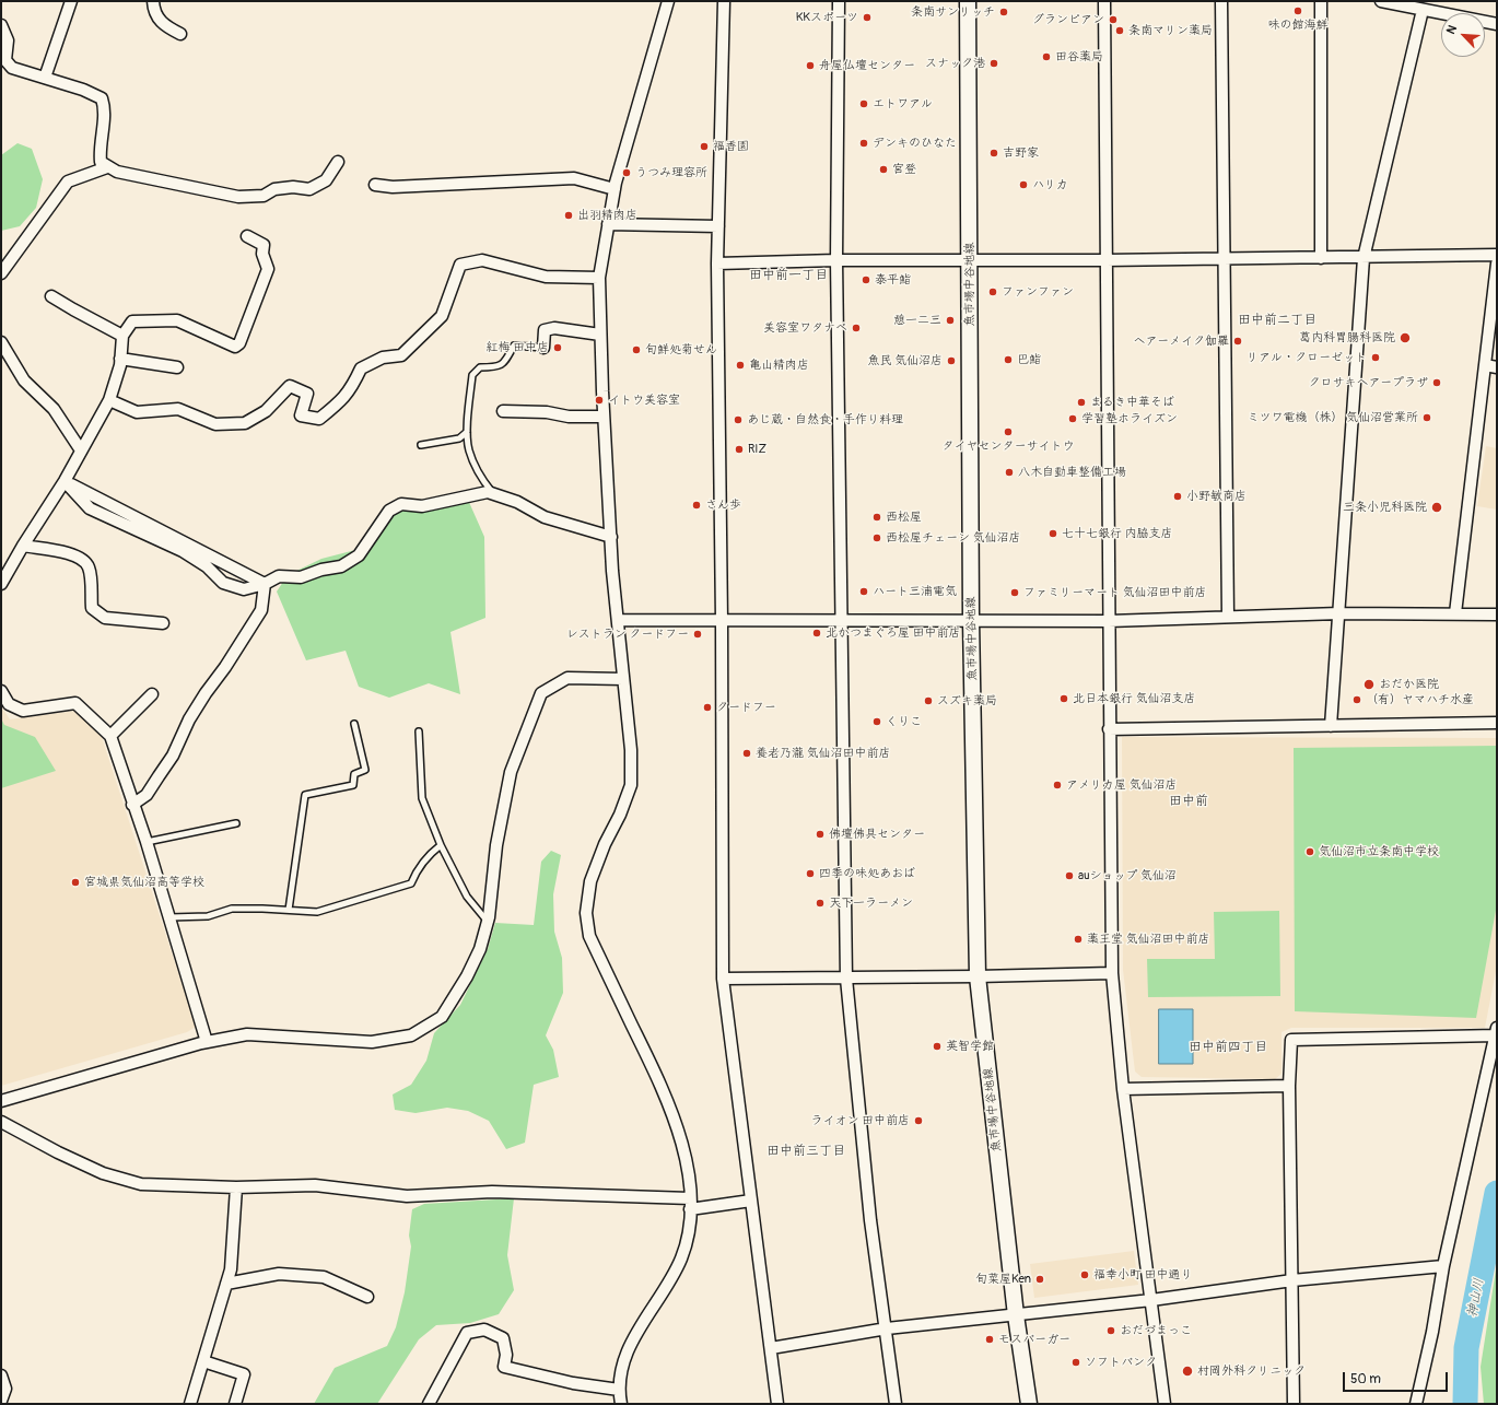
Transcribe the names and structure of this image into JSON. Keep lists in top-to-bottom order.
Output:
{
  "streets": {
    "street": ["魚市場中谷地線"]
  },
  "districts": [
    "田中前一丁目",
    "田中前二丁目",
    "田中前",
    "田中前四丁目",
    "田中前三丁目"
  ],
  "water": ["神山川"],
  "places": [
    "味の館海鮮",
    "条南サンリッチ",
    "KKスポーツ",
    "グランピアン",
    "条南マリン薬局",
    "田谷薬局",
    "スナック港",
    "舟屋仏壇センター",
    "エトワアル",
    "デンキのひなた",
    "福香園",
    "吉野家",
    "宮登",
    "うつみ理容所",
    "ハリカ",
    "出羽精肉店",
    "泰平鮨",
    "ファンファン",
    "憩一二三",
    "美容室ワタナベ",
    "葛内科胃腸科医院",
    "ヘアーメイク伽羅",
    "紅梅 田中店",
    "旬鮮処菊せん",
    "リアル・クローゼット",
    "巴鮨",
    "魚民 気仙沼店",
    "亀山精肉店",
    "クロサキヘアープラザ",
    "イトウ美容室",
    "まるき中華そば",
    "ミツワ電機（株） 気仙沼営業所",
    "学習塾ホライズン",
    "あじ蔵・自然食・手作り料理",
    "タイヤセンターサイトウ",
    "RIZ",
    "八木自動車整備工場",
    "小野敏商店",
    "さん歩",
    "三条小児科医院",
    "西松屋",
    "七十七銀行 内脇支店",
    "西松屋チェーン 気仙沼店",
    "ハート三浦電気",
    "ファミリーマート 気仙沼田中前店",
    "北かつまぐろ屋 田中前店",
    "レストラン クードフー",
    "おだか医院",
    "北日本銀行 気仙沼支店",
    "（有）ヤマハチ水産",
    "スズキ薬局",
    "クードフー",
    "くりこ",
    "養老乃瀧 気仙沼田中前店",
    "アメリカ屋 気仙沼店",
    "佛壇佛具センター",
    "気仙沼市立条南中学校",
    "四季の味処あおば",
    "auショップ 気仙沼",
    "宮城県気仙沼高等学校",
    "天下一ラーメン",
    "薬王堂 気仙沼田中前店",
    "英智学館",
    "ライオン 田中前店",
    "福幸小町 田中通り",
    "旬菜屋Ken",
    "おだづまっこ",
    "モスバーガー",
    "ソフトバンク",
    "村岡外科クリニック"
  ],
  "scale_bar": "50 m",
  "north": "top left"
}
